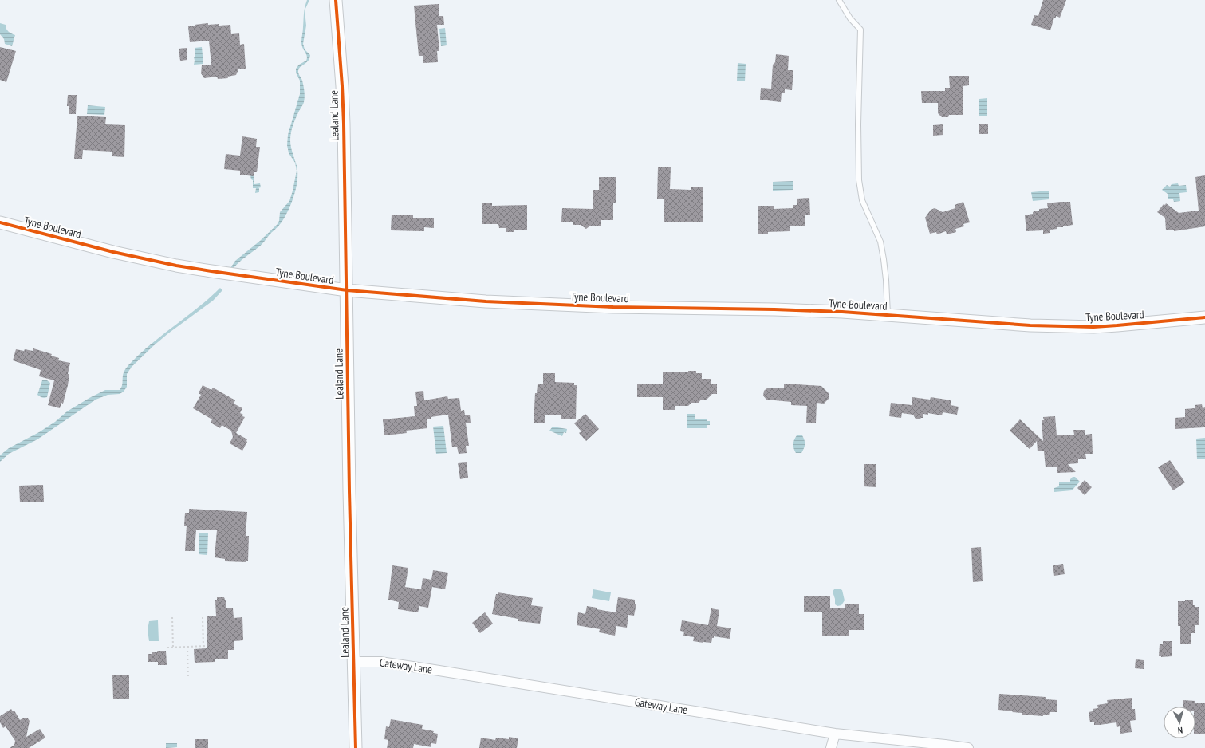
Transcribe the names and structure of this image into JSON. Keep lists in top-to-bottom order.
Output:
{
  "streets": {
    "street": ["Lealand Lane", "Tyne Boulevard", "Gateway Lane"]
  },
  "crossings": [
    ["Lealand Lane", "Tyne Boulevard"],
    ["Lealand Lane", "Gateway Lane"]
  ],
  "north": "bottom"
}
